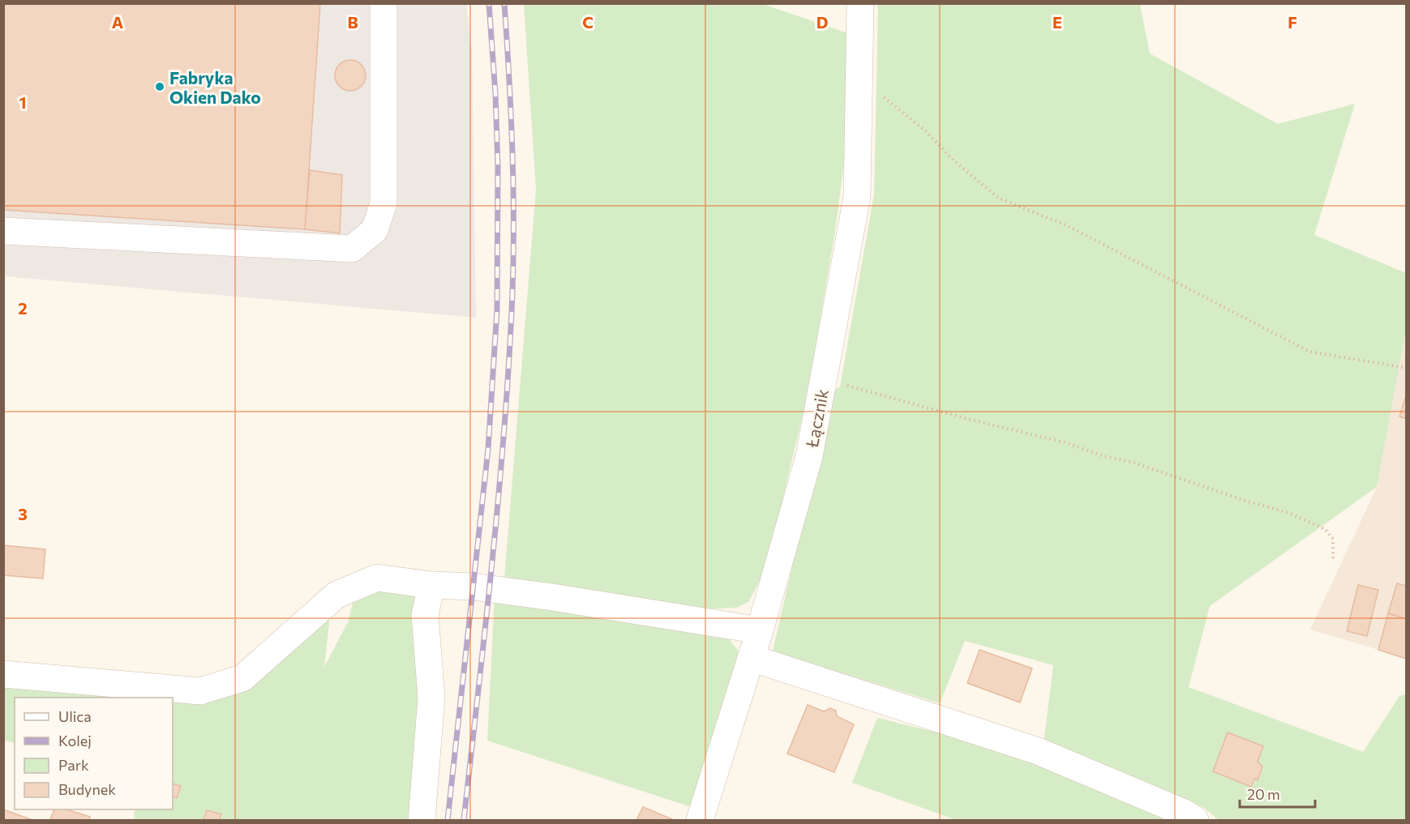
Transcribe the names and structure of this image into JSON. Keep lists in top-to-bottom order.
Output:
{
  "streets": {
    "street": ["Łącznik"]
  },
  "places": ["Fabryka Okien Dako"],
  "legend": [
    "Ulica",
    "Kolej",
    "Park",
    "Budynek"
  ],
  "scale_bar": "20 m",
  "grid": {
    "columns": [
      "A",
      "B",
      "C",
      "D",
      "E",
      "F"
    ],
    "rows": ["1", "2", "3"]
  }
}
